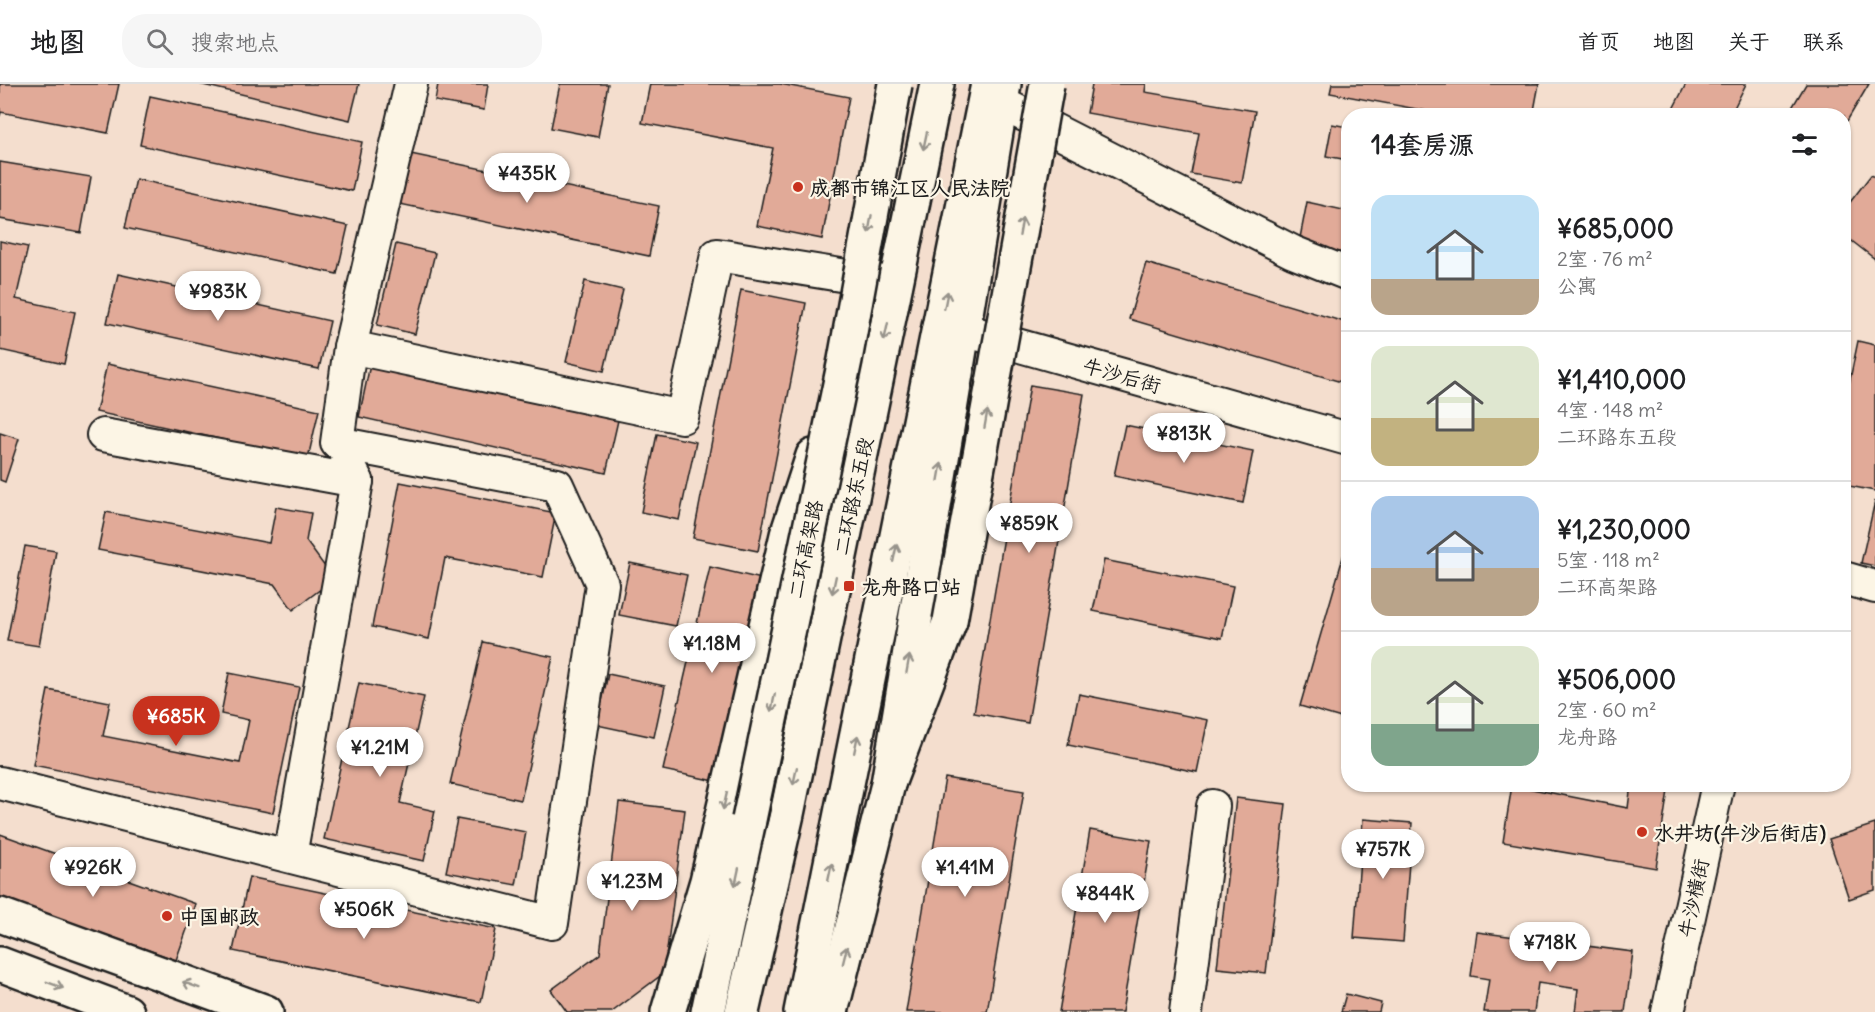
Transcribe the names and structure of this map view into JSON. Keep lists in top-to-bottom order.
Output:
{
  "streets": {
    "main road": ["二环路东五段", "二环高架路"],
    "street": ["牛沙后街", "牛沙横街"]
  },
  "places": {
    "other": ["成都市锦江区人民法院", "水井坊(牛沙后街店)", "中国邮政"],
    "transit": ["龙舟路口站"]
  },
  "page": {
    "header": "地图",
    "search": "搜索地点",
    "nav": [
      "首页",
      "地图",
      "关于",
      "联系"
    ],
    "heading": "14套房源",
    "price": [
      "¥435K",
      "¥983K",
      "¥813K",
      "¥859K",
      "¥1.18M",
      "¥685K",
      "¥1.21M",
      "¥757K",
      "¥926K",
      "¥1.41M",
      "¥1.23M",
      "¥844K",
      "¥506K",
      "¥718K"
    ],
    "list": [
      {
        "name": "¥685,000",
        "note": "2室 · 76 m² · 公寓"
      },
      {
        "name": "¥1,410,000",
        "note": "4室 · 148 m² · 二环路东五段"
      },
      {
        "name": "¥1,230,000",
        "note": "5室 · 118 m² · 二环高架路"
      },
      {
        "name": "¥506,000",
        "note": "2室 · 60 m² · 龙舟路"
      }
    ]
  }
}
